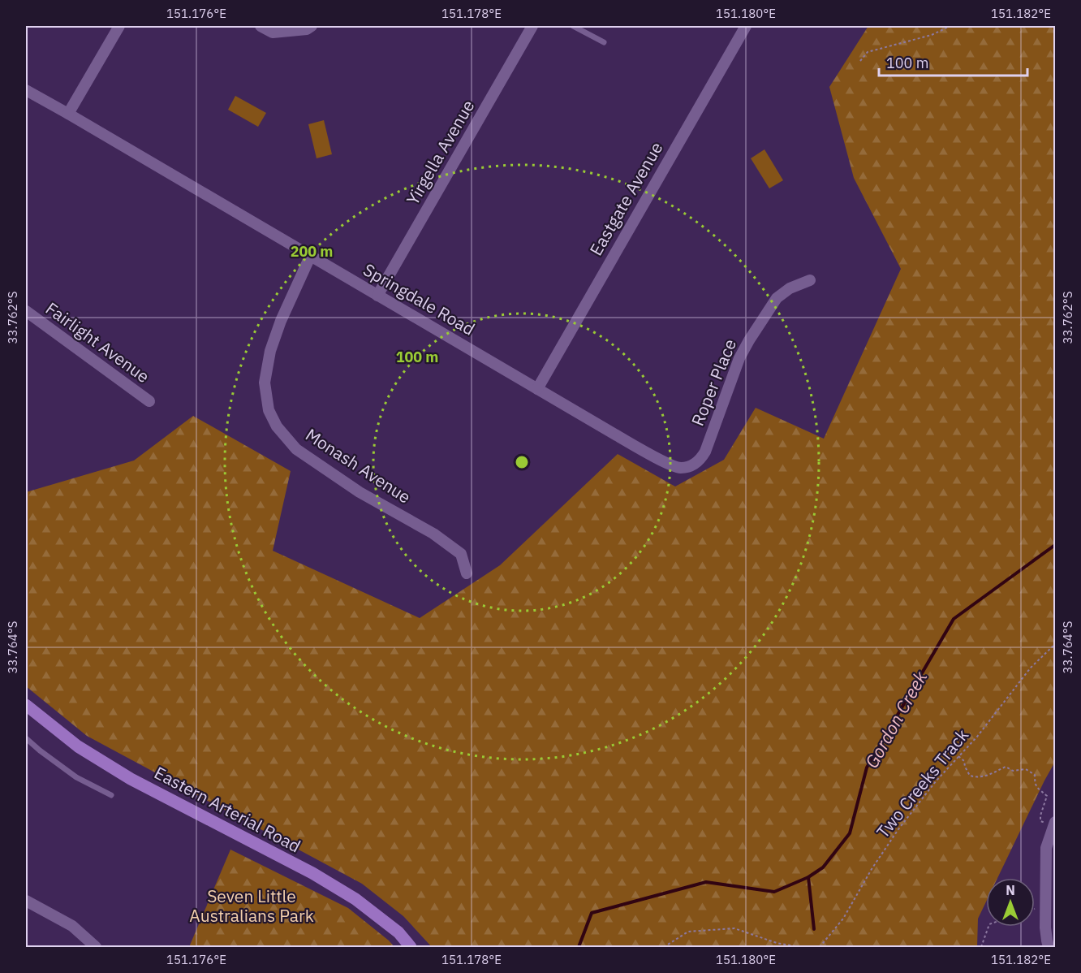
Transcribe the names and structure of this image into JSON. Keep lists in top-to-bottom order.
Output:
{
  "streets": {
    "main road": ["Eastern Arterial Road"],
    "street": [
      "Yirgella Avenue",
      "Eastgate Avenue",
      "Springdale Road",
      "Fairlight Avenue",
      "Roper Place",
      "Monash Avenue"
    ],
    "path": ["Two Creeks Track"]
  },
  "crossings": [
    ["Yirgella Avenue", "Springdale Road"],
    ["Eastgate Avenue", "Springdale Road"],
    ["Springdale Road", "Roper Place"],
    ["Springdale Road", "Monash Avenue"]
  ],
  "water": ["Gordon Creek"],
  "parks": ["Seven Little Australians Park"],
  "scale_bar": "100 m",
  "north": "top",
  "coordinates": [
    "151.176°E",
    "151.178°E",
    "151.180°E",
    "151.182°E",
    "33.762°S",
    "33.764°S"
  ],
  "rings": ["200 m", "100 m"]
}
